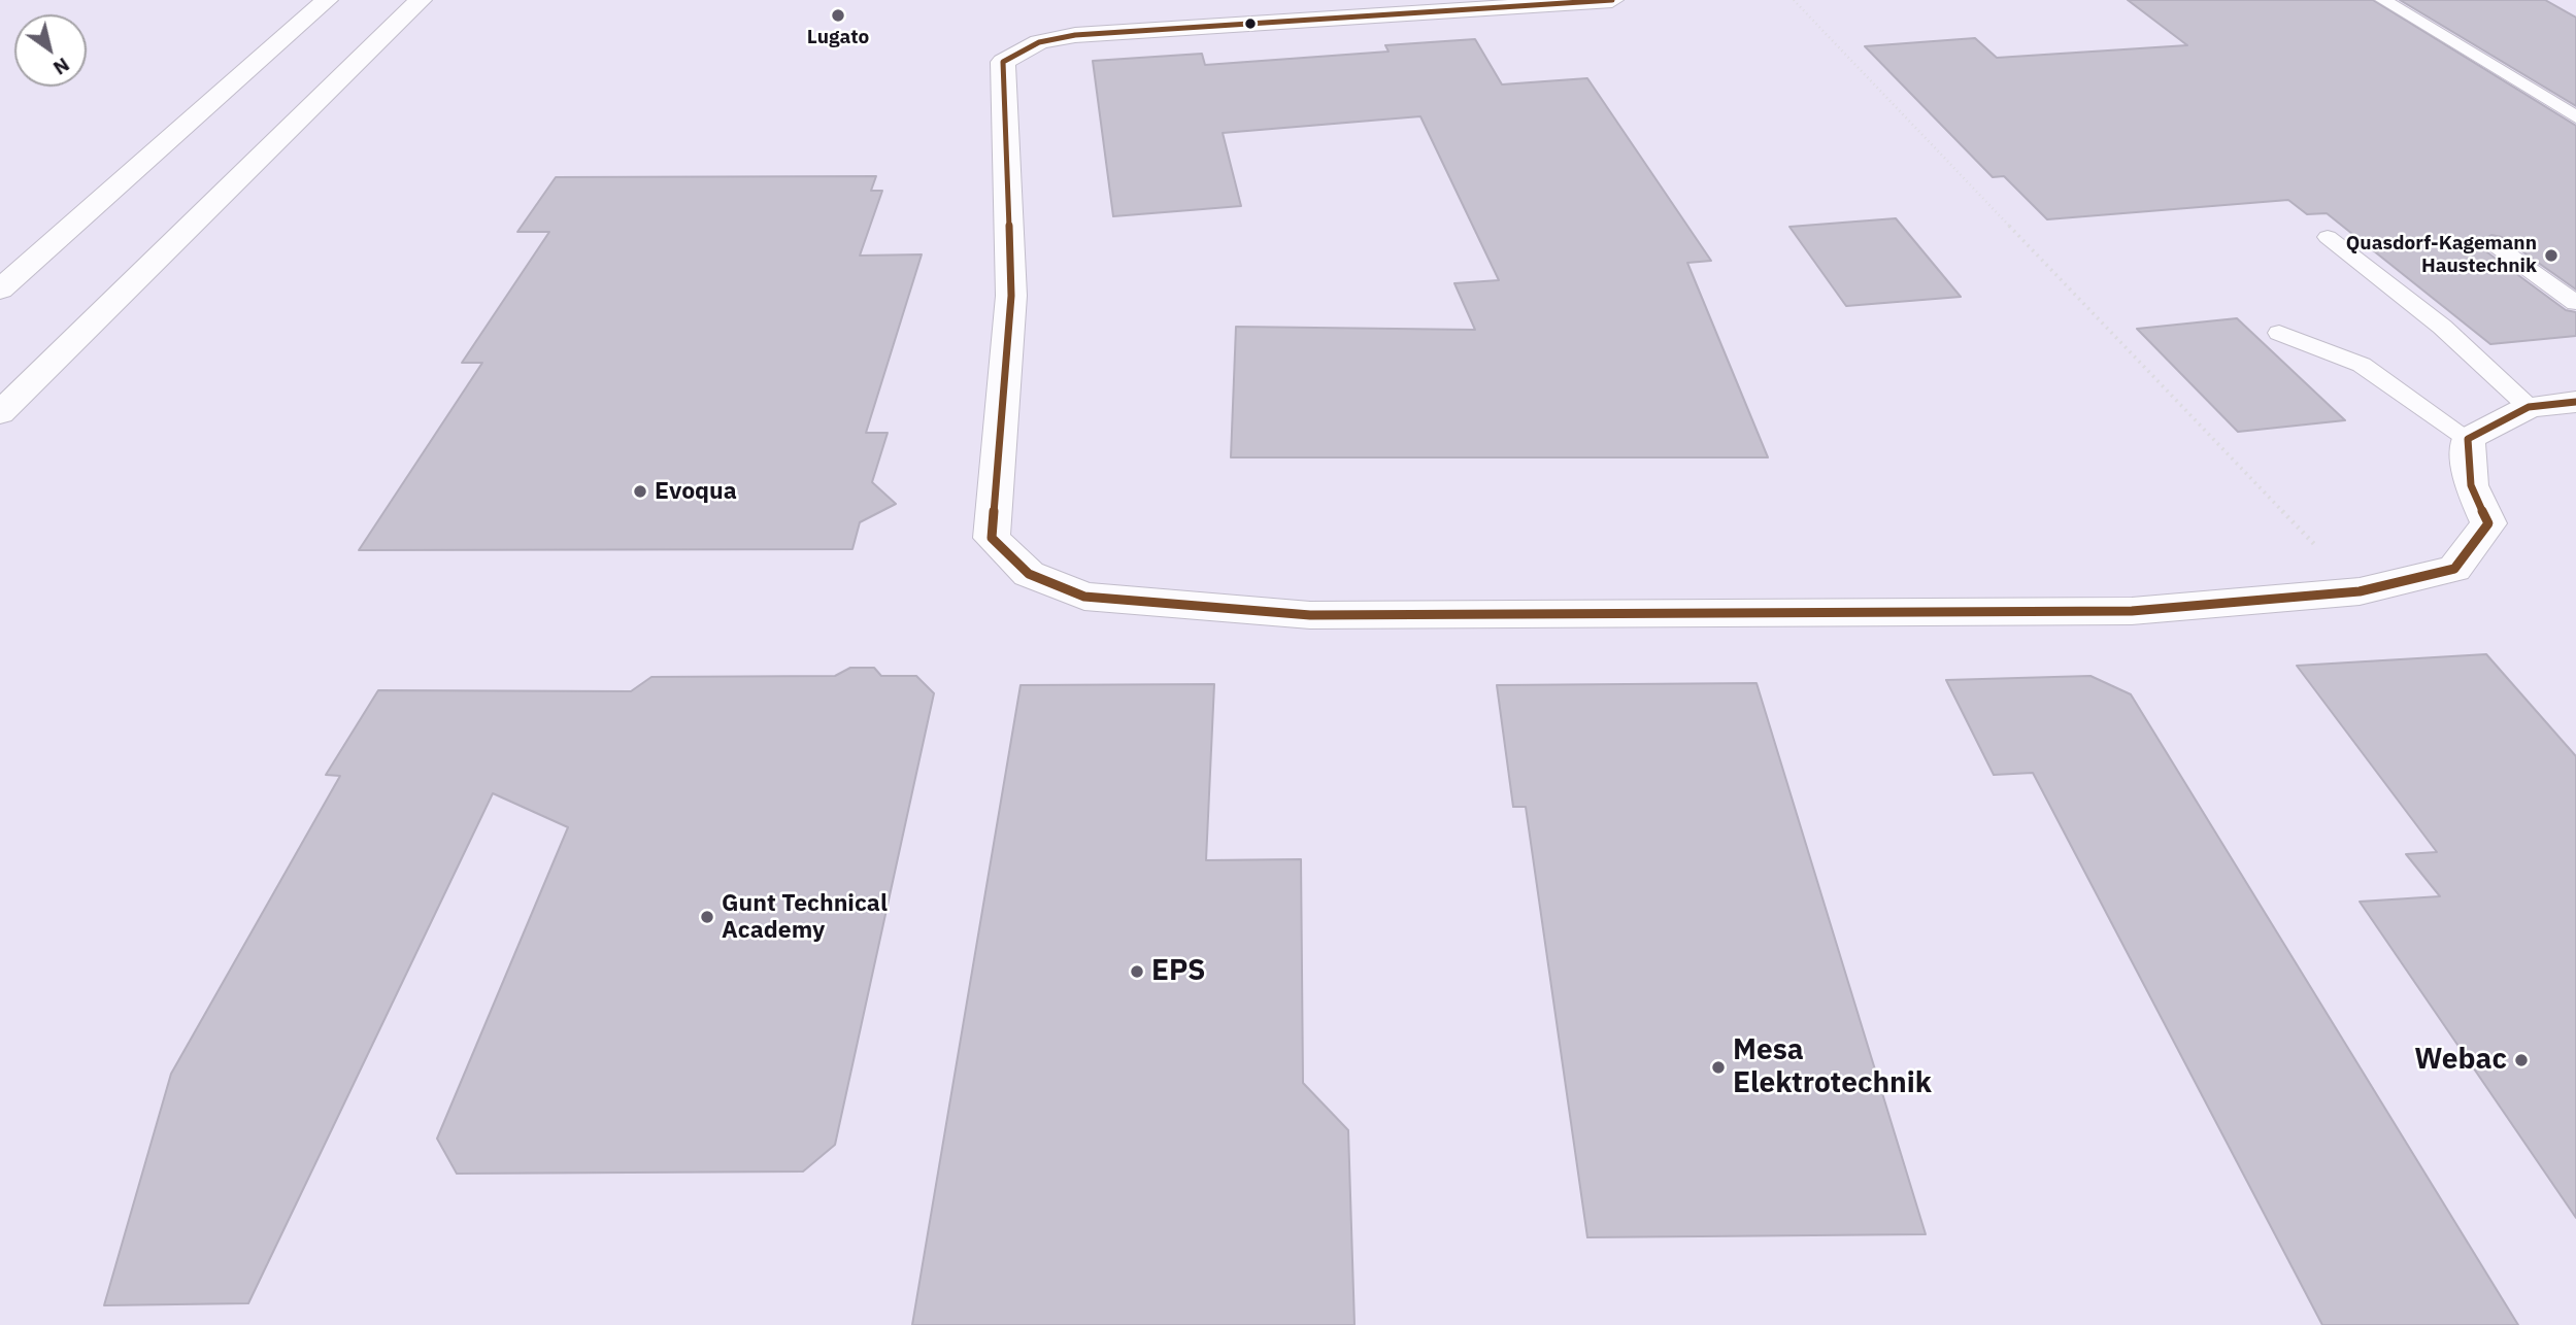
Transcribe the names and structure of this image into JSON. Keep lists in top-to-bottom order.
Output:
{
  "places": [
    "Lugato",
    "Quasdorf-Kagemann Haustechnik",
    "Evoqua",
    "Gunt Technical Academy",
    "EPS",
    "Webac",
    "Mesa Elektrotechnik"
  ],
  "north": "bottom right"
}
